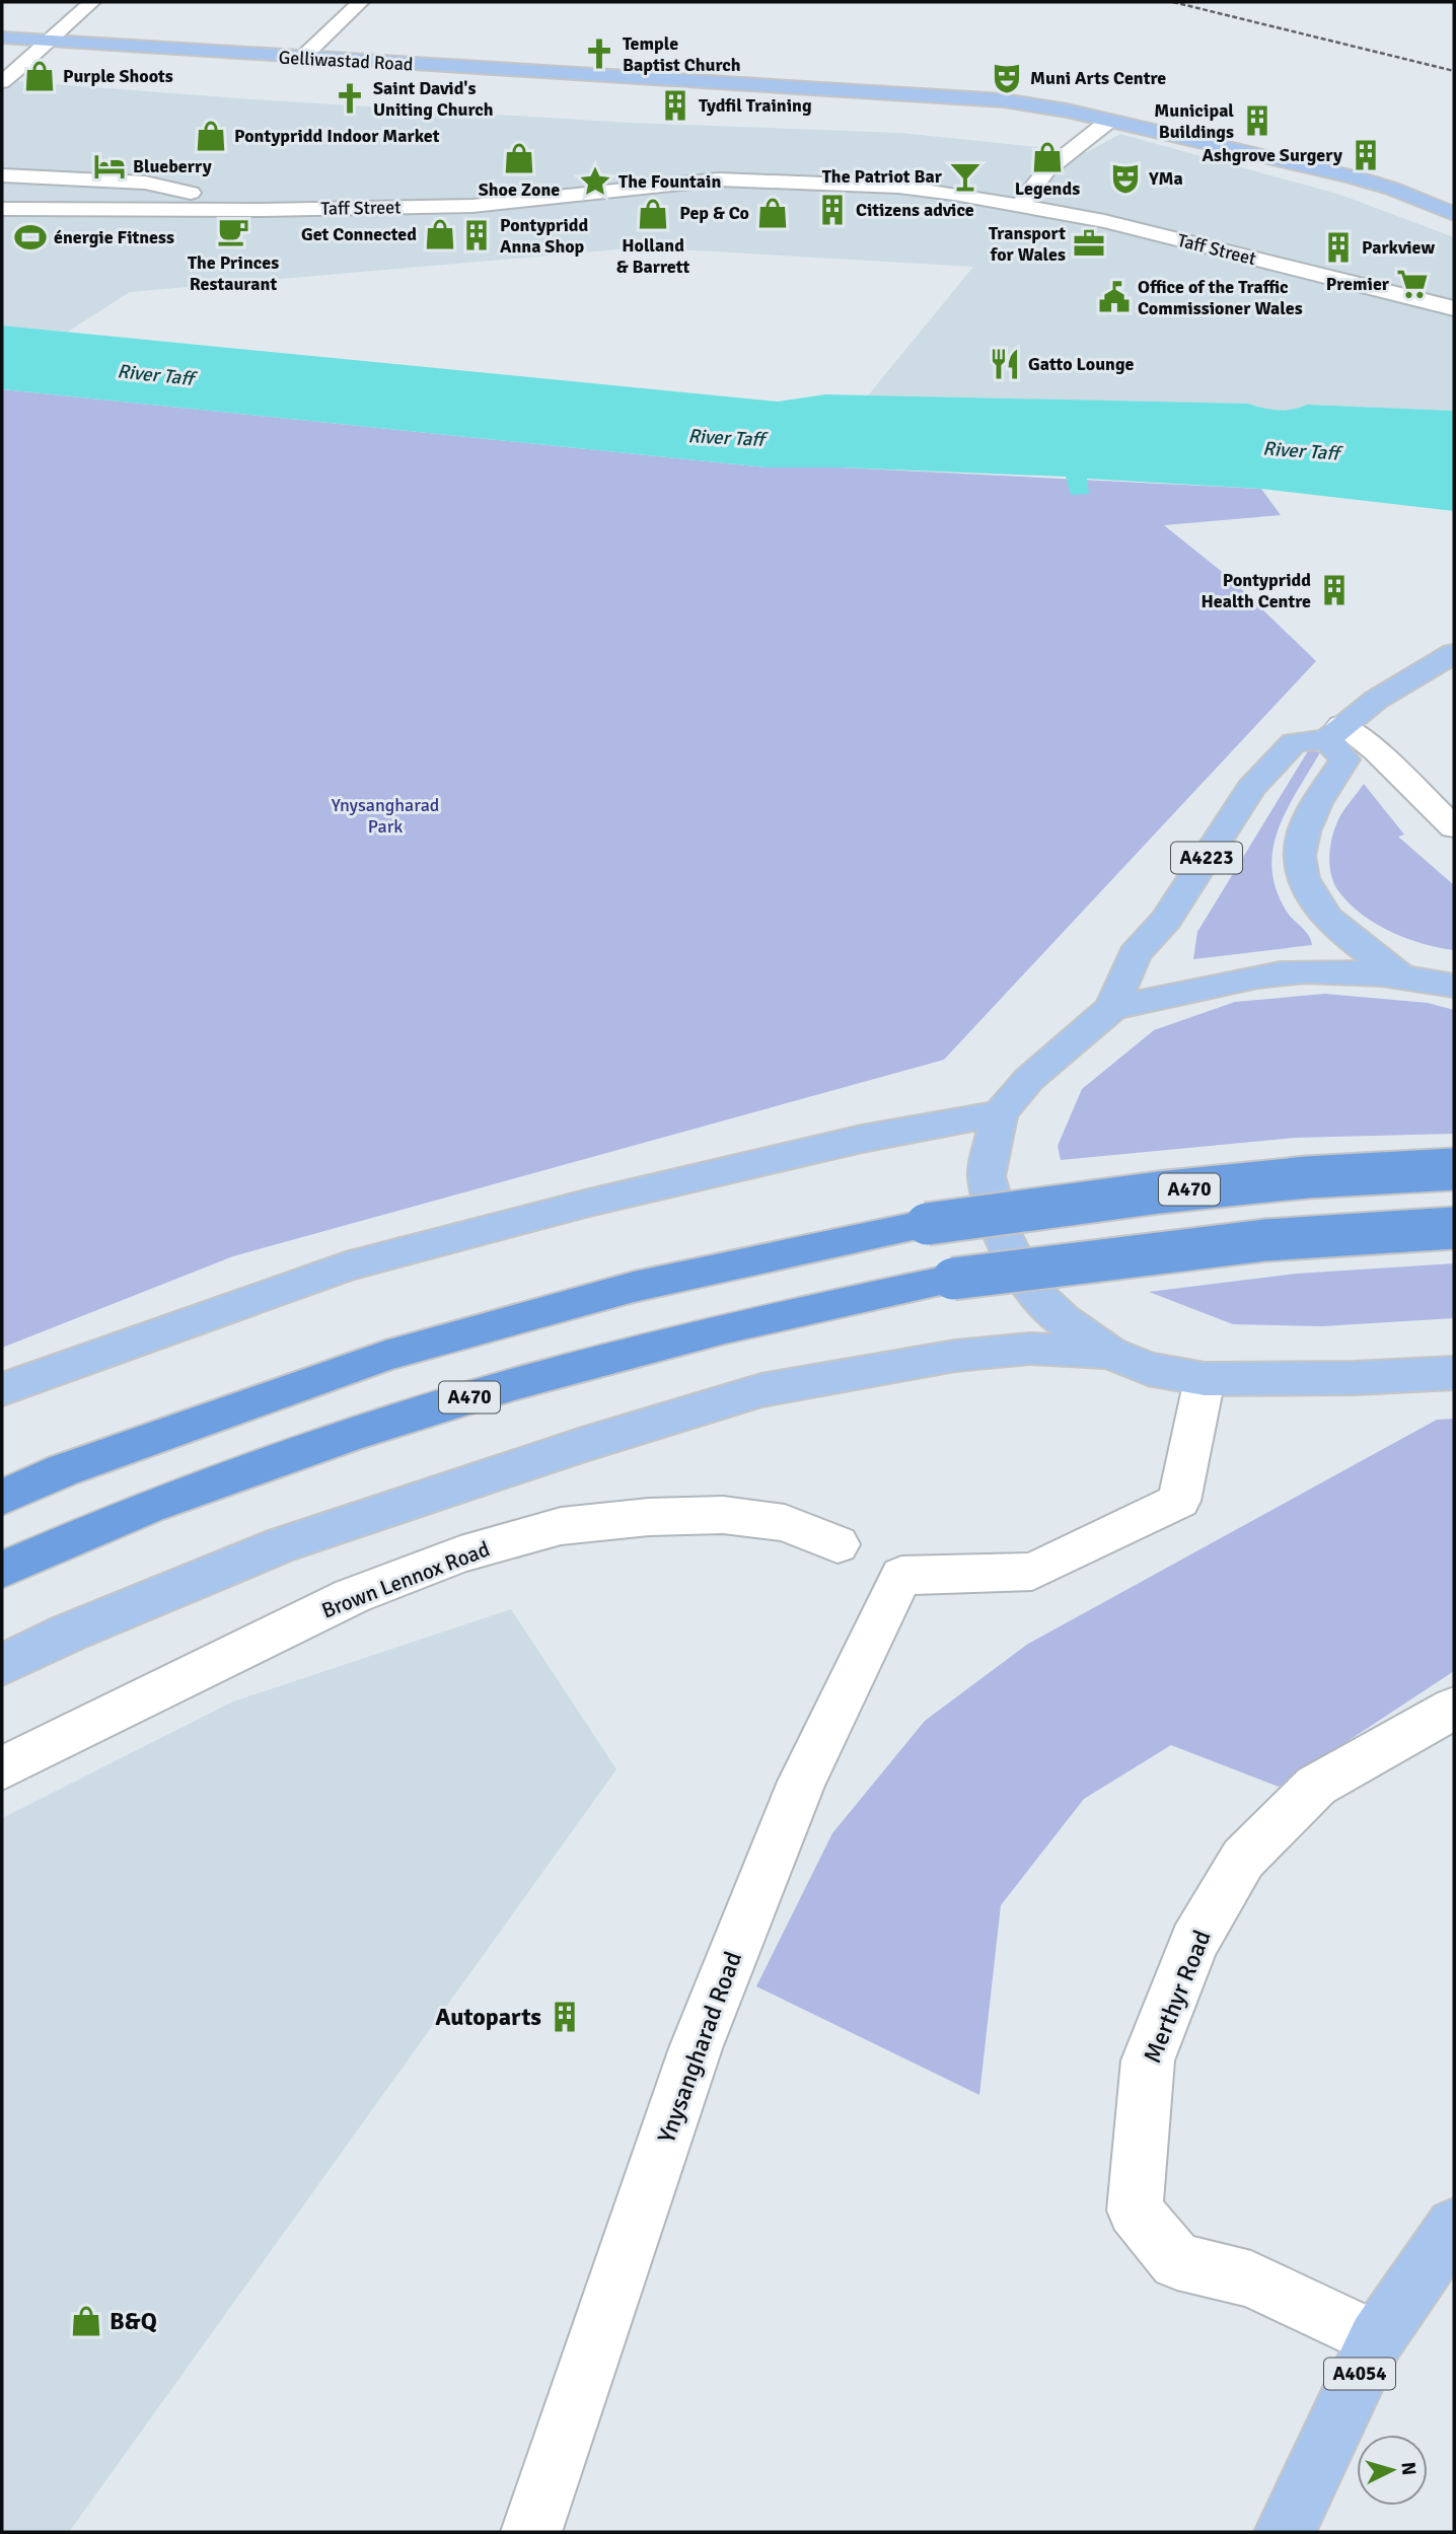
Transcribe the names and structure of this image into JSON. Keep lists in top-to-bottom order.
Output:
{
  "streets": {
    "highway": ["A470"],
    "main road": ["Gelliwastad Road", "A4223", "A4054"],
    "street": [
      "Taff Street",
      "Brown Lennox Road",
      "Merthyr Road",
      "Ynysangharad Road"
    ]
  },
  "crossings": [
    ["Merthyr Road", "A4054"]
  ],
  "water": ["River Taff"],
  "parks": ["Ynysangharad Park"],
  "places": {
    "church": ["Temple Baptist Church", "Saint David's Uniting Church"],
    "shop": [
      "Purple Shoots",
      "Pontypridd Indoor Market",
      "Legends",
      "Shoe Zone",
      "Pep & Co",
      "Holland & Barrett",
      "Get Connected",
      "B&Q"
    ],
    "theatre": ["Muni Arts Centre", "YMa"],
    "building": [
      "Tydfil Training",
      "Municipal Buildings",
      "Ashgrove Surgery",
      "Citizens advice",
      "Pontypridd Anna Shop",
      "Parkview",
      "Pontypridd Health Centre",
      "Autoparts"
    ],
    "hotel": ["Blueberry"],
    "bar": ["The Patriot Bar"],
    "place": ["The Fountain"],
    "cafe": ["The Princes Restaurant"],
    "sports": ["énergie Fitness"],
    "office": ["Transport for Wales"],
    "supermarket": ["Premier"],
    "public building": ["Office of the Traffic Commissioner Wales"],
    "restaurant": ["Gatto Lounge"]
  },
  "north": "right"
}
